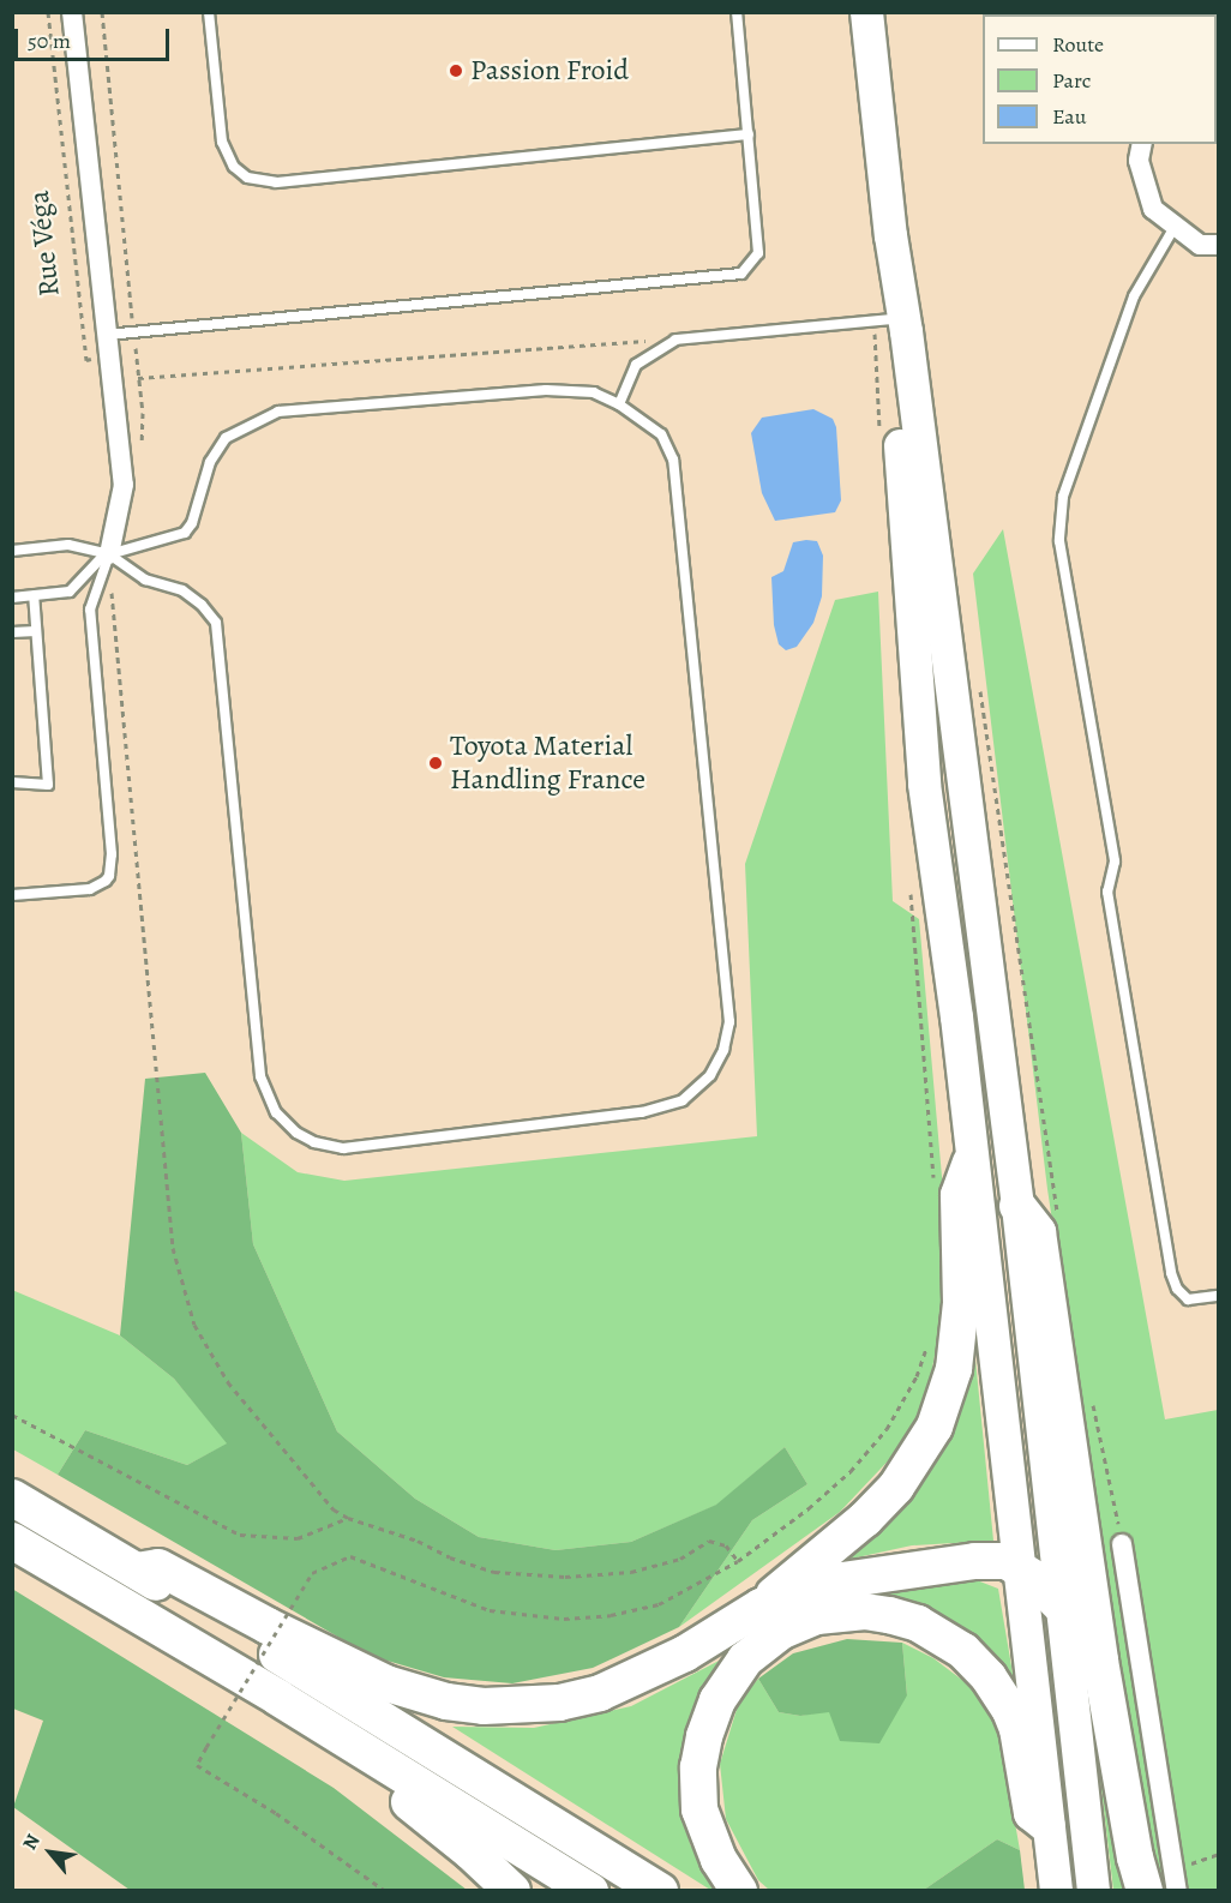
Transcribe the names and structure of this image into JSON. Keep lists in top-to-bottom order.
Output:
{
  "streets": {
    "street": ["Rue Véga"]
  },
  "places": ["Passion Froid", "Toyota Material Handling France"],
  "legend": ["Route", "Parc", "Eau"],
  "scale_bar": "50 m",
  "north": "top left"
}
